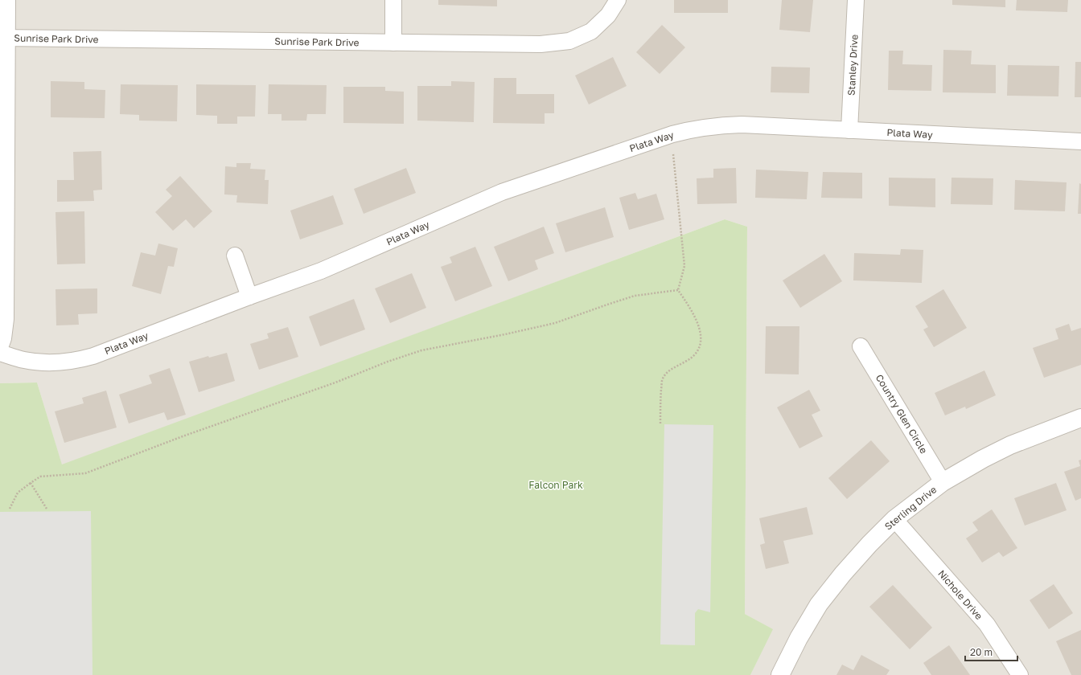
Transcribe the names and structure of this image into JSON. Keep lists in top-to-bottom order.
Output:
{
  "streets": {
    "street": [
      "Sunrise Park Drive",
      "Stanley Drive",
      "Plata Way",
      "Country Glen Circle",
      "Sterling Drive",
      "Nichole Drive"
    ]
  },
  "crossings": [
    ["Stanley Drive", "Plata Way"],
    ["Country Glen Circle", "Sterling Drive"],
    ["Sterling Drive", "Nichole Drive"]
  ],
  "parks": ["Falcon Park"],
  "scale_bar": "20 m"
}
